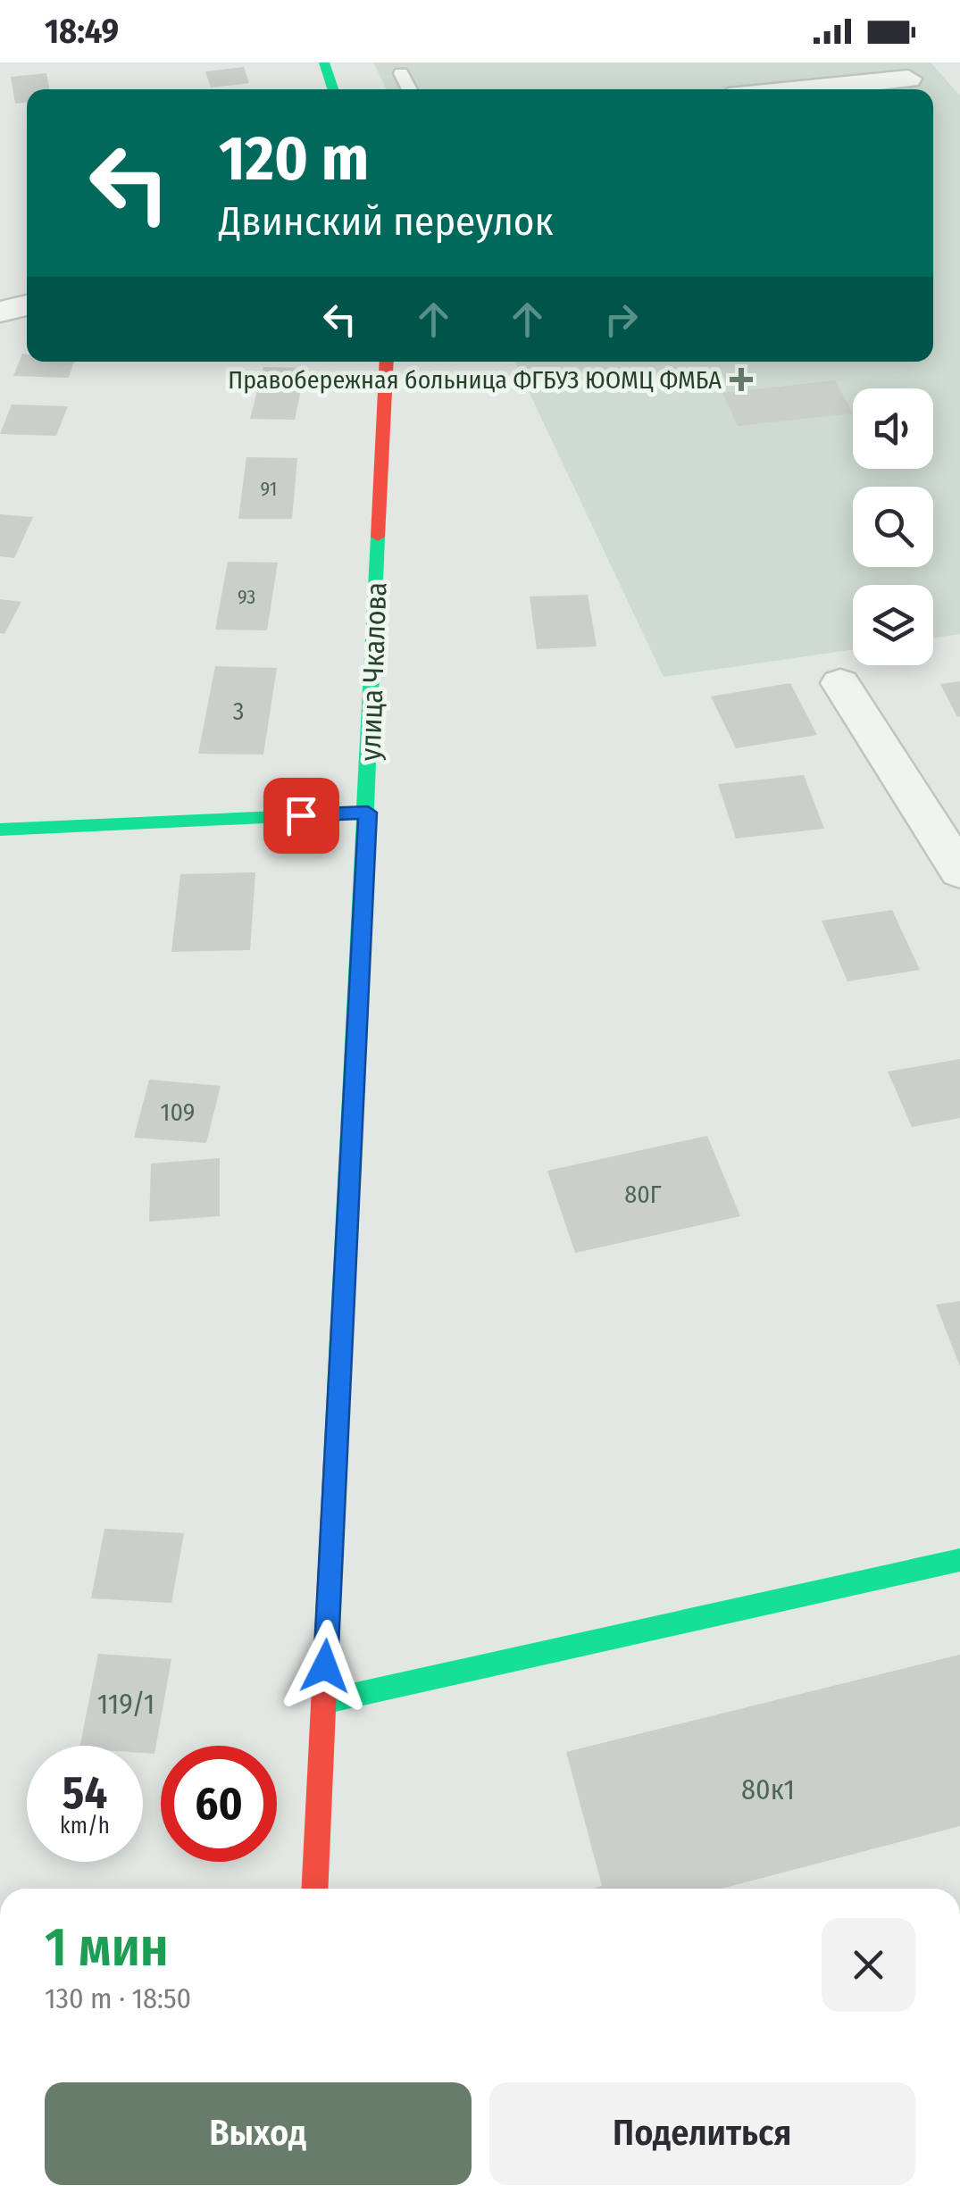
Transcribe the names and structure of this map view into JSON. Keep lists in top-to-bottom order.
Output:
{
  "streets": {
    "main road": ["улица Чкалова"]
  },
  "places": {
    "health": ["Правобережная больница ФГБУЗ ЮОМЦ ФМБА"]
  },
  "house_numbers": [
    "91",
    "93",
    "3",
    "109",
    "80Г",
    "119/1",
    "80к1"
  ],
  "page": {
    "status": "18:49",
    "turn": ["120 m", "Двинский переулок"],
    "speed": "54 km/h",
    "limit": "60",
    "heading": ["1 мин", "130 m · 18:50"],
    "buttons": ["Выход", "Поделиться"]
  }
}
